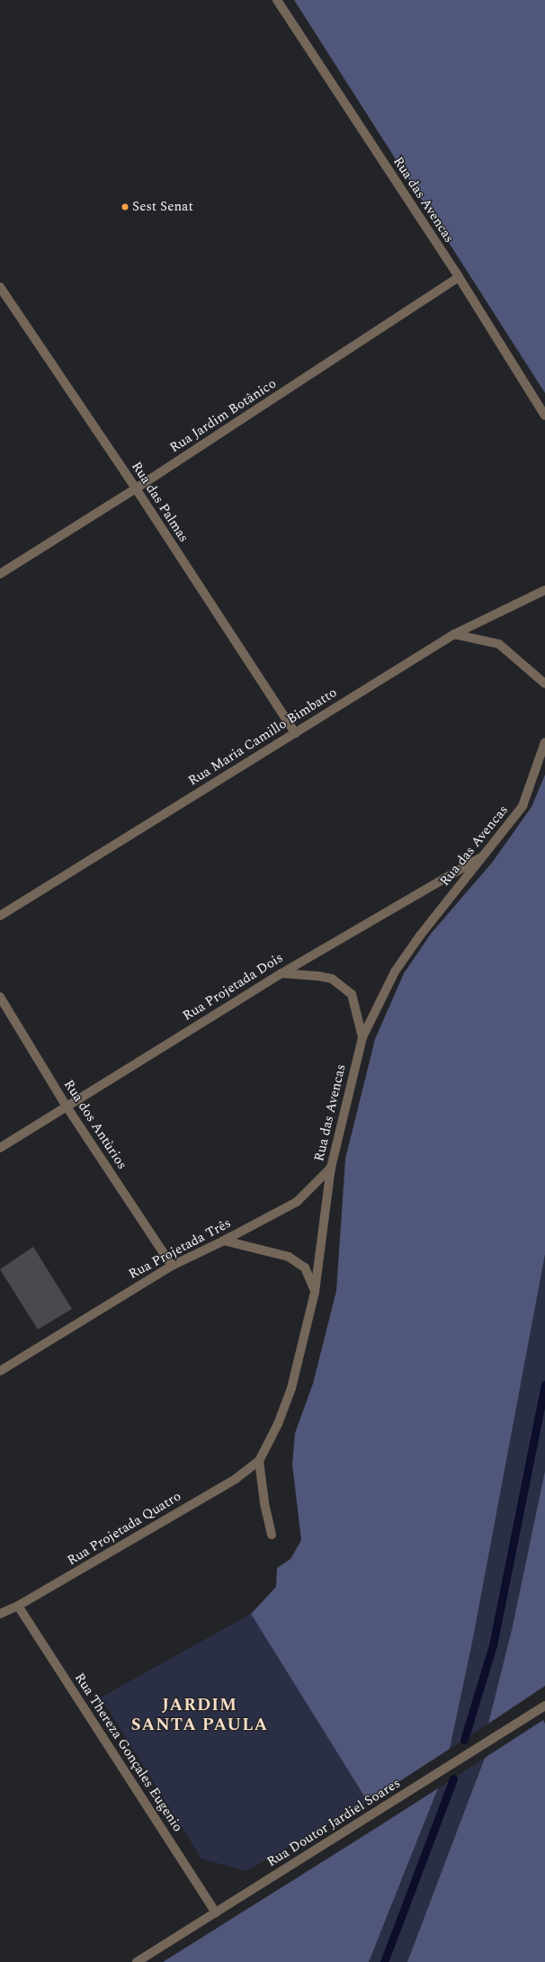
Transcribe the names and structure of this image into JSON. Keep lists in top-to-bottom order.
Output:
{
  "streets": {
    "street": [
      "Rua das Avencas",
      "Rua Jardim Botânico",
      "Rua das Palmas",
      "Rua Maria Camillo Bimbatto",
      "Rua Projetada Dois",
      "Rua dos Antùrios",
      "Rua Projetada Três",
      "Rua Projetada Quatro",
      "Rua Thereza Gonçales Eugenio",
      "Rua Doutor Jardiel Soares"
    ]
  },
  "crossings": [
    ["Rua das Avencas", "Rua Jardim Botânico"],
    ["Rua das Avencas", "Rua Projetada Dois"],
    ["Rua das Avencas", "Rua Projetada Três"],
    ["Rua das Avencas", "Rua Projetada Quatro"],
    ["Rua Jardim Botânico", "Rua das Palmas"],
    ["Rua das Palmas", "Rua Maria Camillo Bimbatto"],
    ["Rua Projetada Dois", "Rua dos Antùrios"],
    ["Rua dos Antùrios", "Rua Projetada Três"],
    ["Rua Projetada Quatro", "Rua Thereza Gonçales Eugenio"],
    ["Rua Thereza Gonçales Eugenio", "Rua Doutor Jardiel Soares"]
  ],
  "districts": ["JARDIM SANTA PAULA"],
  "places": ["Sest Senat"]
}
